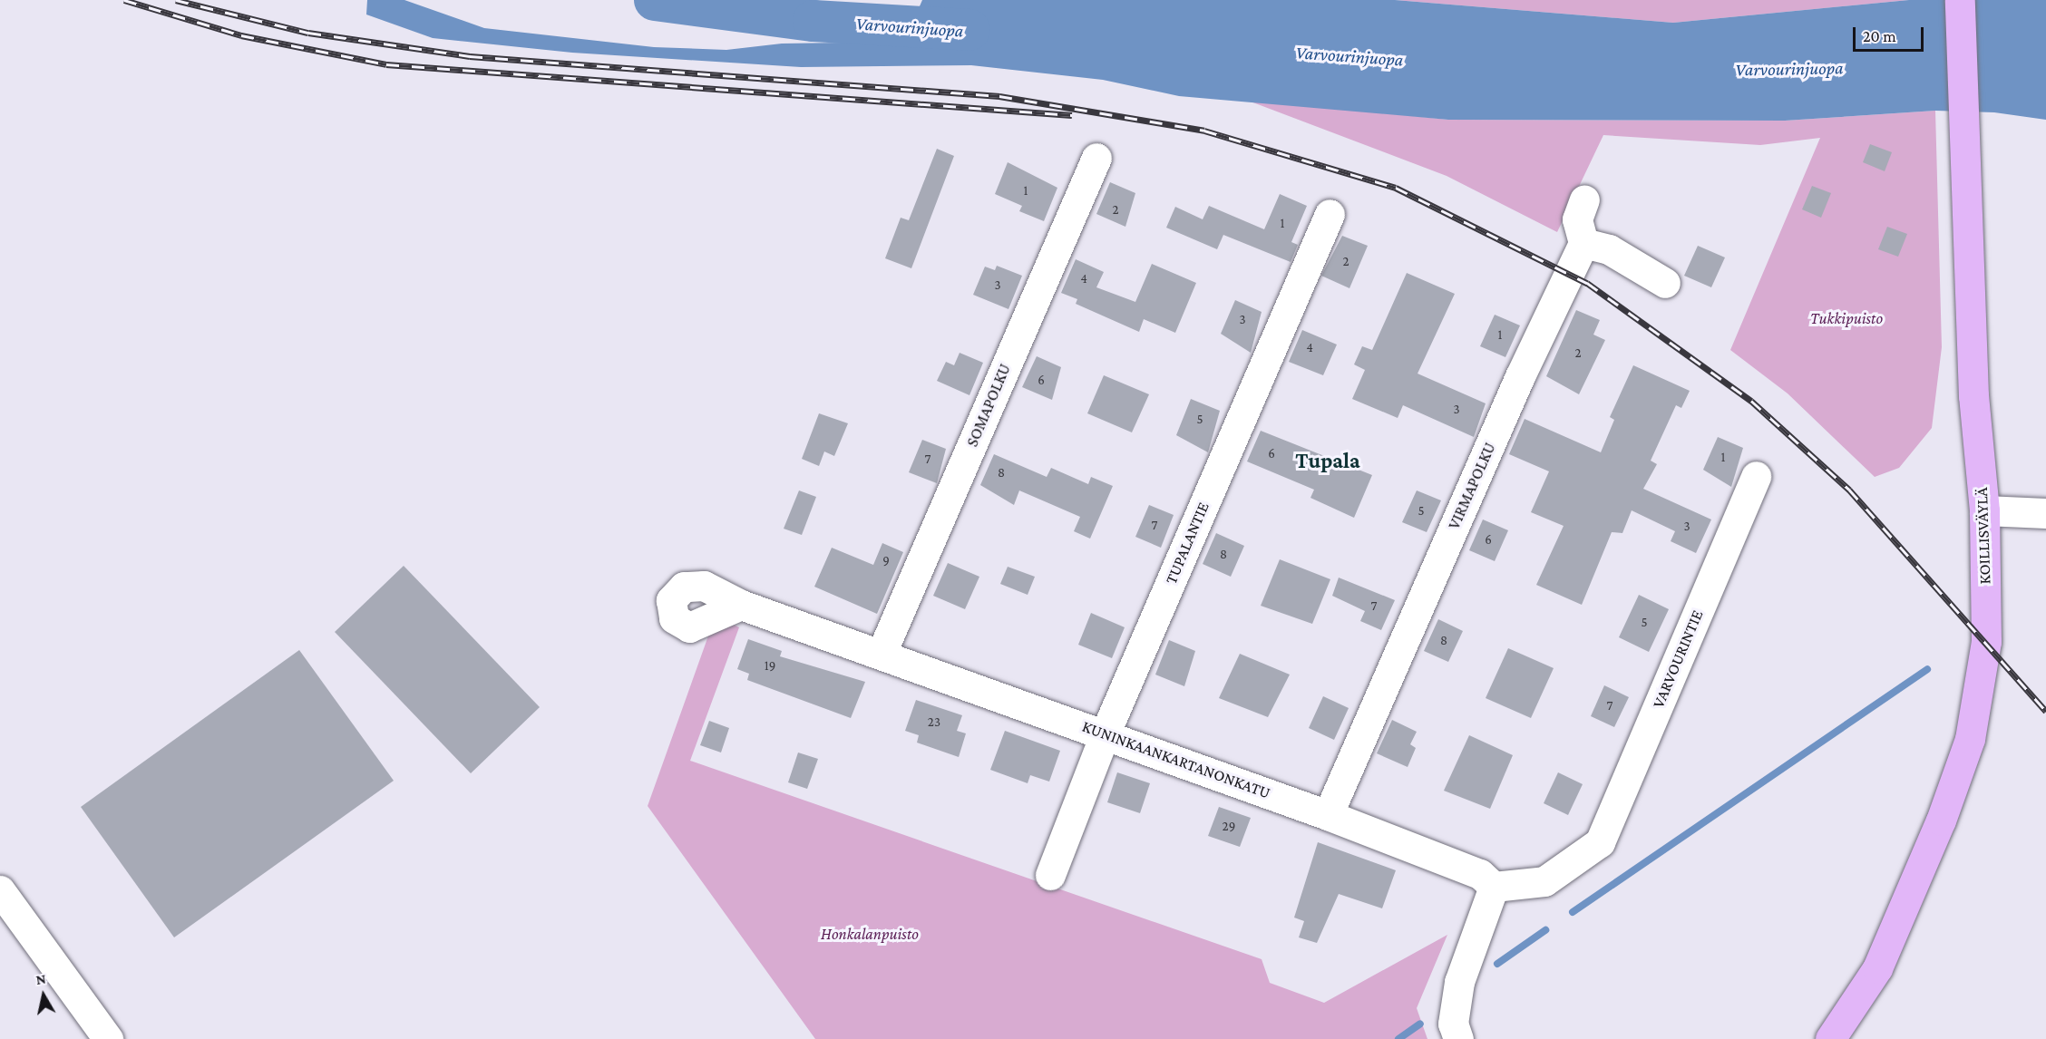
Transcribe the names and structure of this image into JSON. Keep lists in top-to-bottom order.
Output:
{
  "streets": {
    "main road": ["KOILLISVÄYLÄ"],
    "street": [
      "SOMAPOLKU",
      "VIRMAPOLKU",
      "TUPALANTIE",
      "VARVOURINTIE",
      "KUNINKAANKARTANONKATU"
    ]
  },
  "crossings": [
    ["SOMAPOLKU", "KUNINKAANKARTANONKATU"],
    ["VIRMAPOLKU", "KUNINKAANKARTANONKATU"],
    ["TUPALANTIE", "KUNINKAANKARTANONKATU"],
    ["VARVOURINTIE", "KUNINKAANKARTANONKATU"]
  ],
  "districts": ["Tupala"],
  "water": ["Varvourinjuopa"],
  "parks": ["Tukkipuisto", "Honkalanpuisto"],
  "house_numbers": [
    "1",
    "2",
    "1",
    "2",
    "4",
    "3",
    "3",
    "1",
    "4",
    "2",
    "6",
    "3",
    "5",
    "6",
    "1",
    "7",
    "8",
    "5",
    "7",
    "3",
    "6",
    "8",
    "9",
    "7",
    "5",
    "8",
    "19",
    "7",
    "23",
    "29"
  ],
  "scale_bar": "20 m",
  "north": "top"
}
